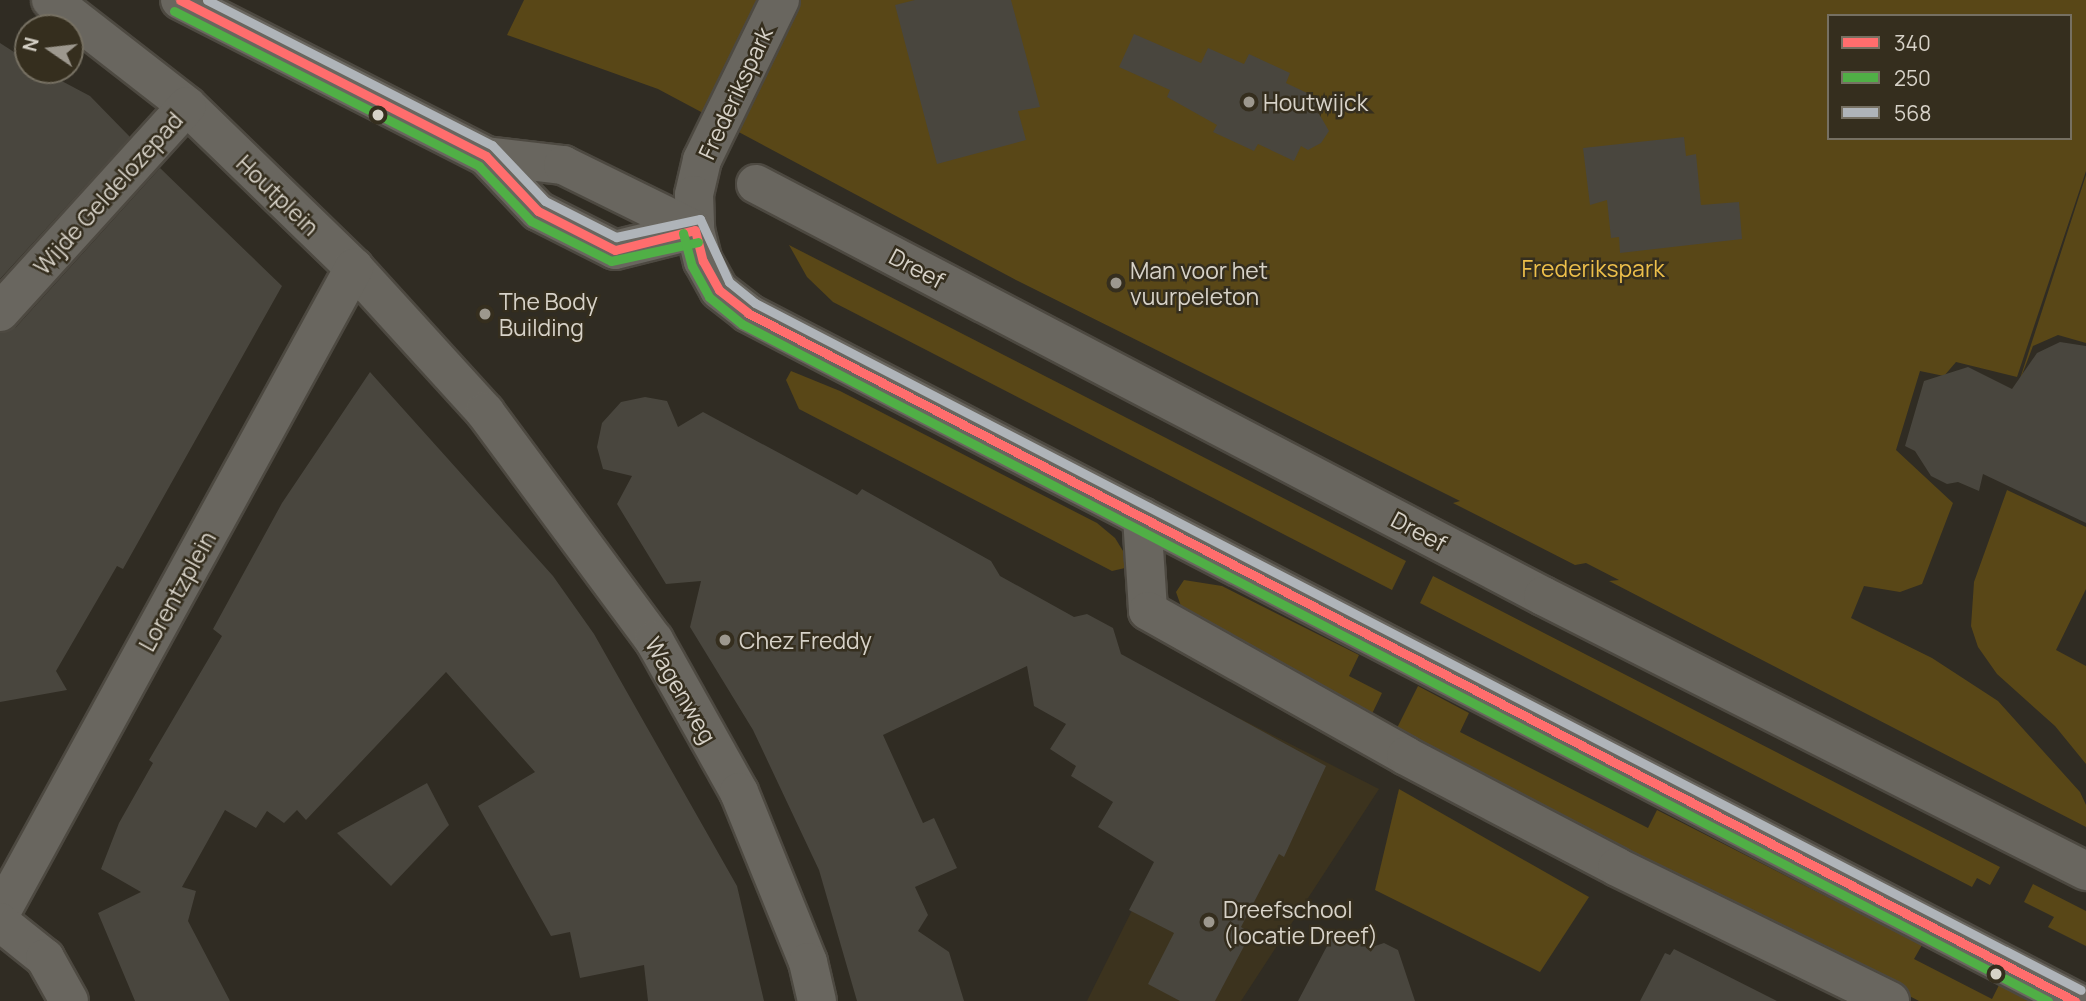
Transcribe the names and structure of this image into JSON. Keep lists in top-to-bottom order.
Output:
{
  "streets": {
    "street": [
      "Frederikspark",
      "Wijde Geldelozepad",
      "Houtplein",
      "Dreef",
      "Lorentzplein",
      "Wagenweg"
    ]
  },
  "crossings": [
    ["Wijde Geldelozepad", "Houtplein"],
    ["Houtplein", "Lorentzplein"],
    ["Houtplein", "Wagenweg"]
  ],
  "parks": ["Frederikspark"],
  "places": [
    "Houtwijck",
    "Man voor het vuurpeleton",
    "The Body Building",
    "Chez Freddy",
    "Dreefschool (locatie Dreef)"
  ],
  "lines": ["transit line 340", "transit line 568", "transit line 250"],
  "legend": ["340", "250", "568"],
  "north": "left"
}
